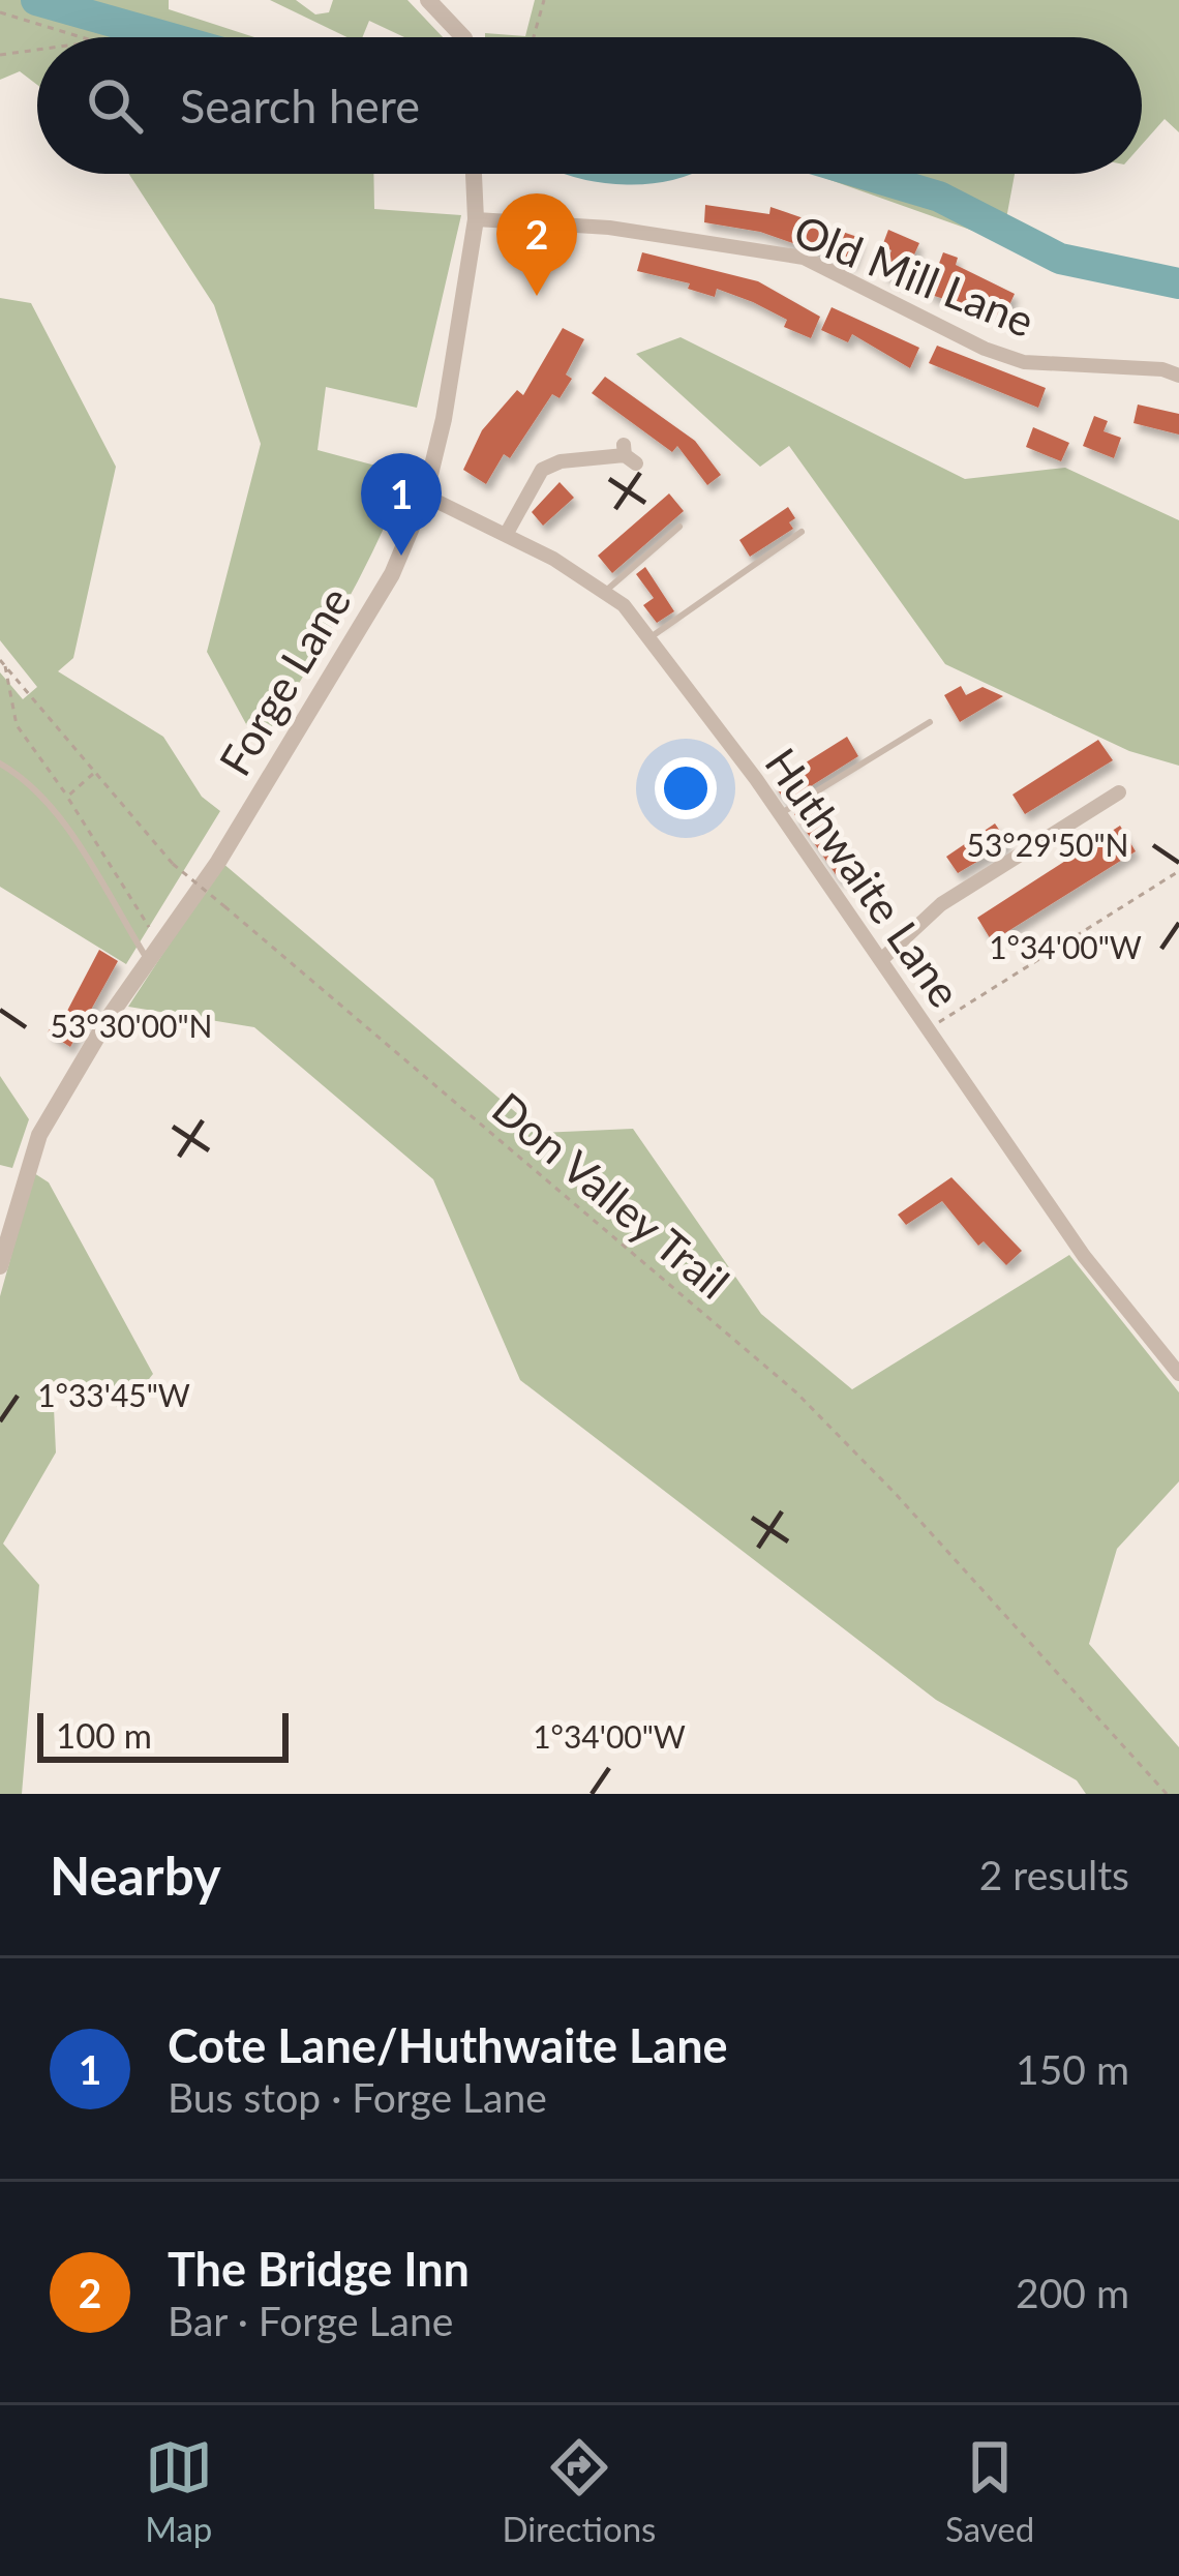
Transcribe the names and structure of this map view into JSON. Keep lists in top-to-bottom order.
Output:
{
  "streets": {
    "street": ["Old Mill Lane", "Forge Lane", "Huthwaite Lane"],
    "path": ["Don Valley Trail"]
  },
  "crossings": [
    ["Old Mill Lane", "Forge Lane"],
    ["Forge Lane", "Huthwaite Lane"]
  ],
  "scale_bar": "100 m",
  "page": {
    "search": "Search here",
    "pins": ["2", "1"],
    "scale": "100 m",
    "heading": ["Nearby", "2 results"],
    "list": [
      {
        "mark": "1",
        "name": "Cote Lane/Huthwaite Lane",
        "note": "Bus stop · Forge Lane",
        "value": "150 m"
      },
      {
        "mark": "2",
        "name": "The Bridge Inn",
        "note": "Bar · Forge Lane",
        "value": "200 m"
      }
    ],
    "nav": ["Map", "Directions", "Saved"]
  },
  "coordinates": [
    "53°29'50\"N",
    "1°34'00\"W",
    "53°30'00\"N",
    "1°33'45\"W"
  ]
}
